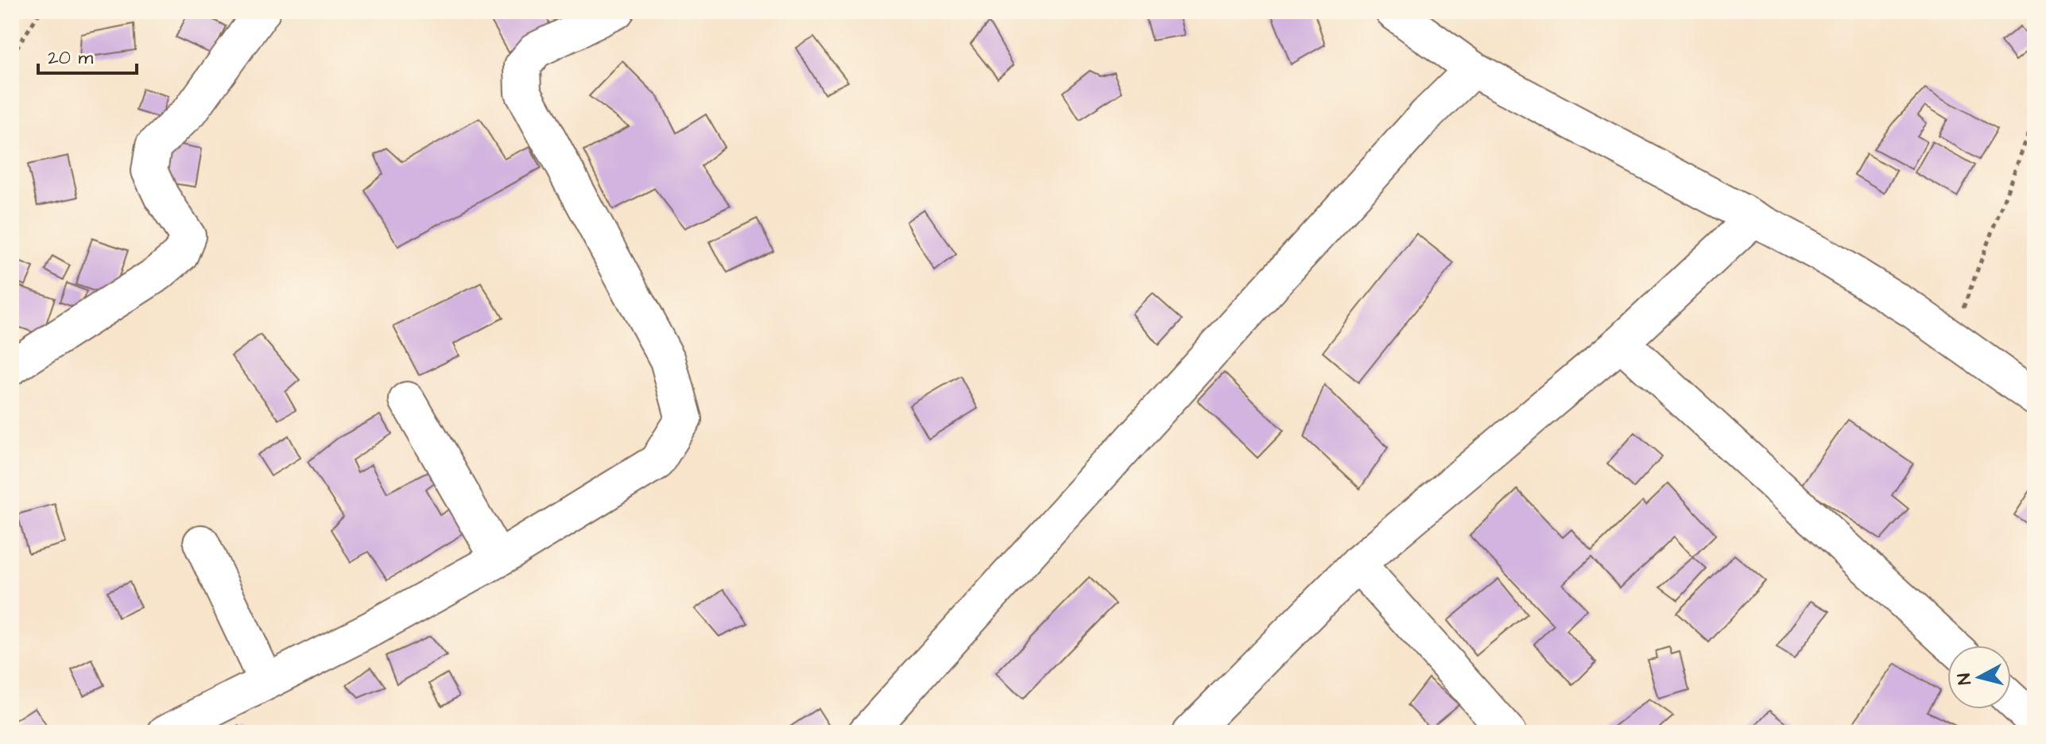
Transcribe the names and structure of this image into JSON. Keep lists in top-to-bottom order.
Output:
{
  "scale_bar": "20 m",
  "north": "left"
}
